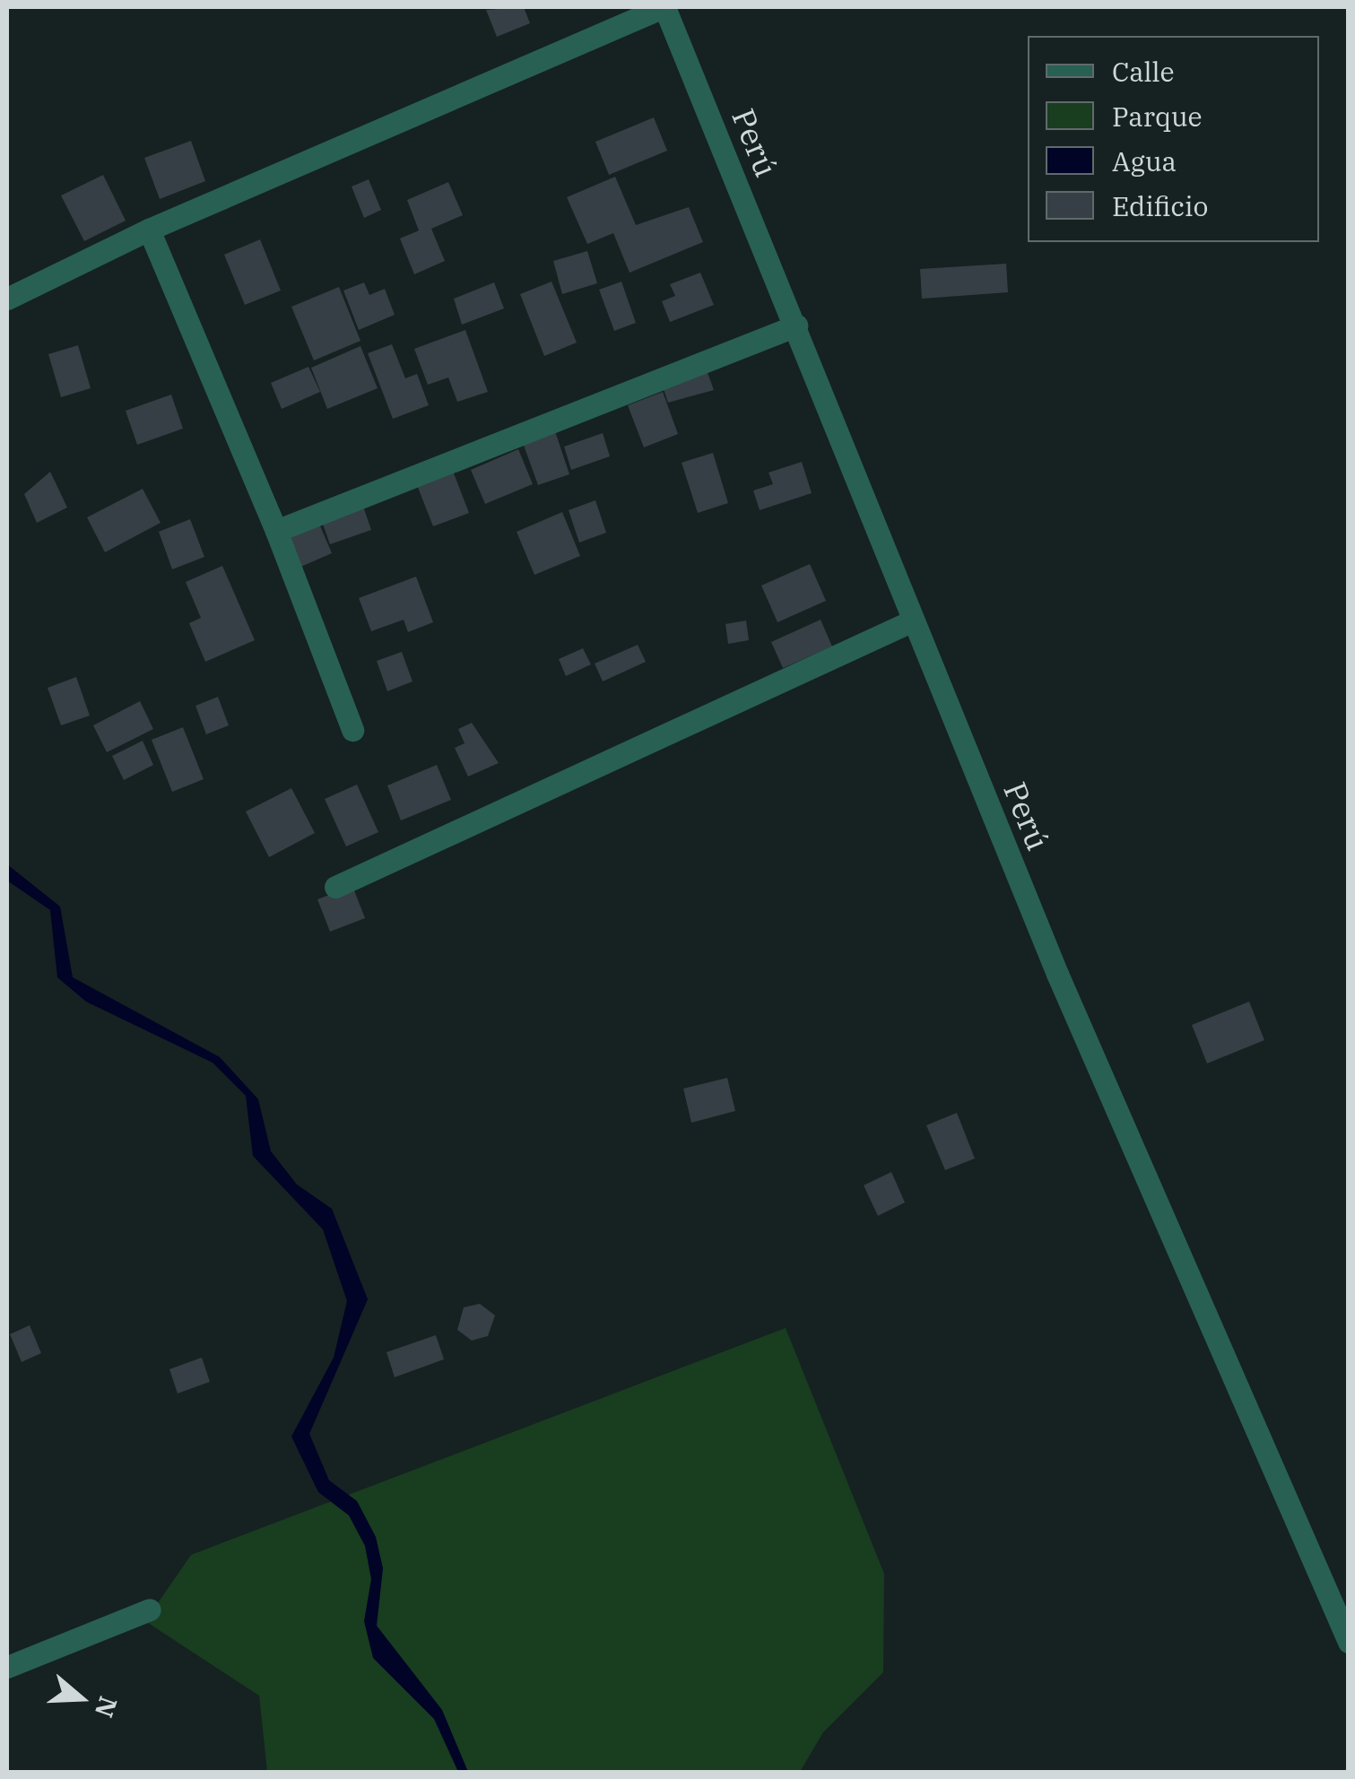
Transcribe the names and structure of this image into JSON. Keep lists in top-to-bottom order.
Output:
{
  "streets": {
    "street": ["Perú"]
  },
  "legend": [
    "Calle",
    "Parque",
    "Agua",
    "Edificio"
  ],
  "north": "right"
}
